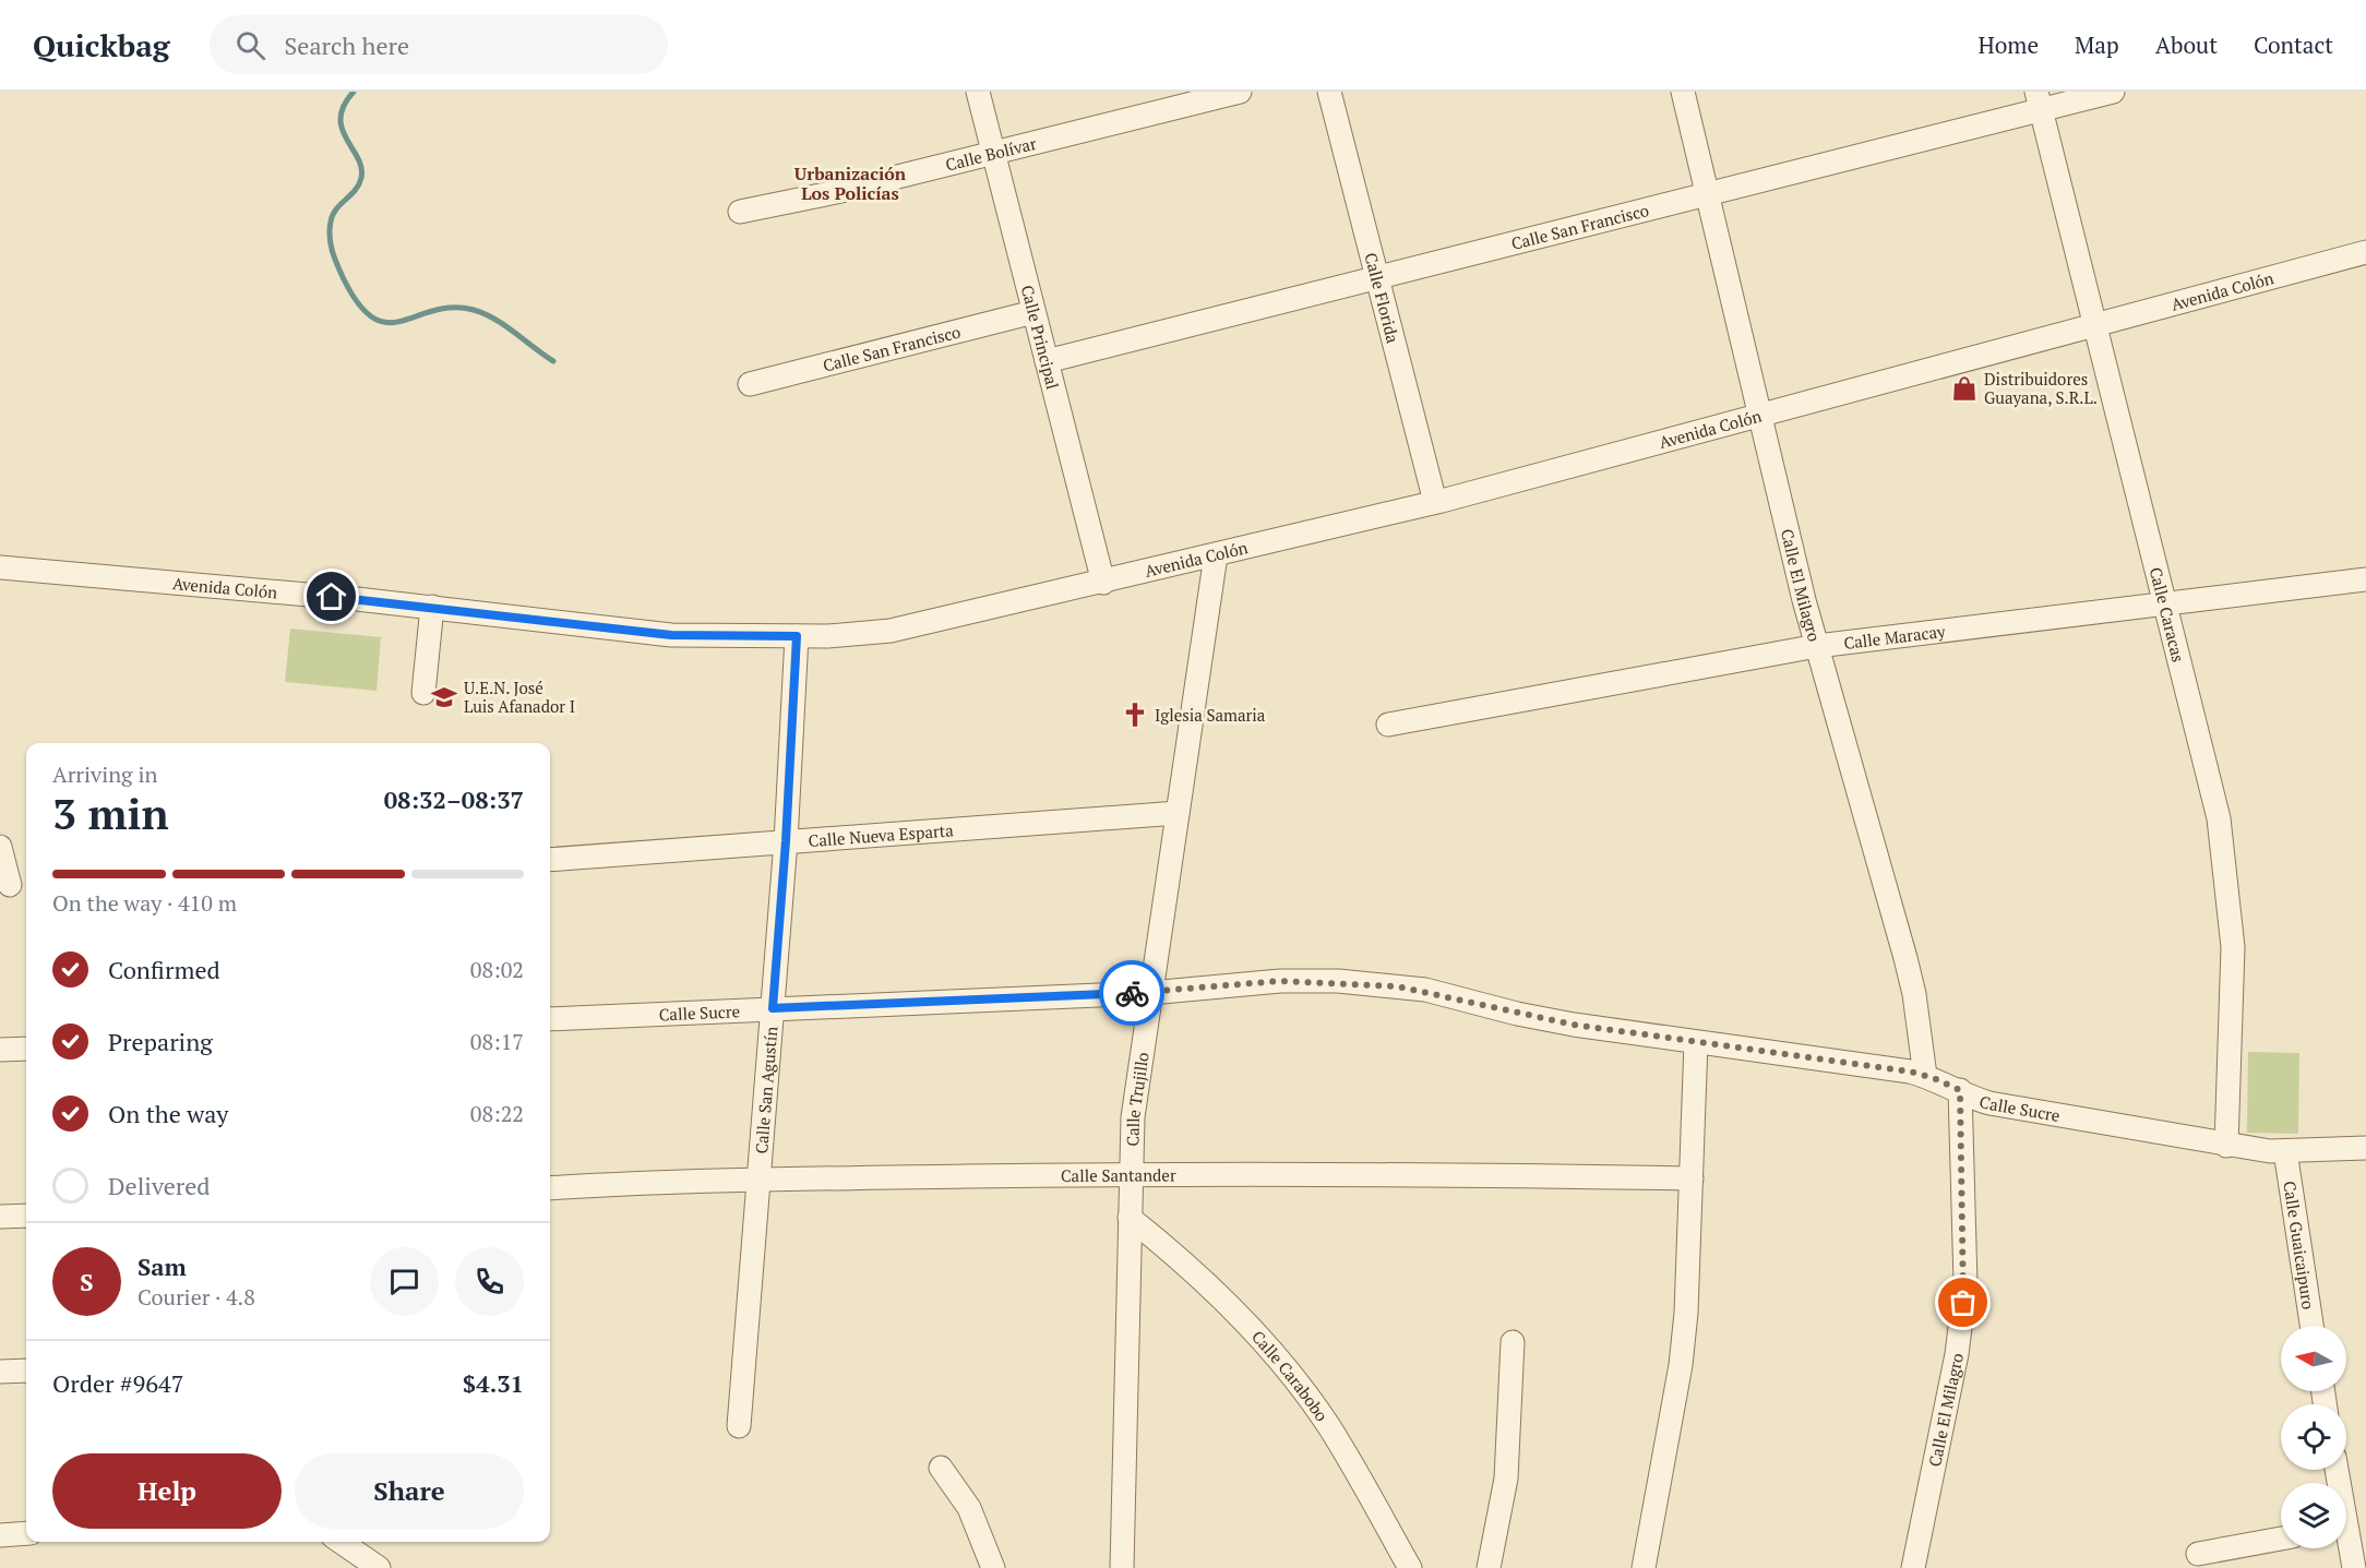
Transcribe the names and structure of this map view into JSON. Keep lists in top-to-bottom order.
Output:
{
  "streets": {
    "street": [
      "Calle Bolívar",
      "Calle San Francisco",
      "Avenida Colón",
      "Calle Florida",
      "Calle Principal",
      "Calle El Milagro",
      "Calle Caracas",
      "Calle Maracay",
      "Calle Nueva Esparta",
      "Calle Sucre",
      "Calle San Agustín",
      "Calle Trujillo",
      "Calle Santander",
      "Calle Guaicaipuro",
      "Calle Carabobo"
    ]
  },
  "crossings": [
    ["Calle Bolívar", "Calle Principal"],
    ["Calle San Francisco", "Calle Florida"],
    ["Calle San Francisco", "Calle Principal"],
    ["Calle San Francisco", "Calle El Milagro"],
    ["Calle San Francisco", "Calle Caracas"],
    ["Avenida Colón", "Calle Florida"],
    ["Avenida Colón", "Calle Principal"],
    ["Avenida Colón", "Calle El Milagro"],
    ["Avenida Colón", "Calle Caracas"],
    ["Avenida Colón", "Calle San Agustín"],
    ["Avenida Colón", "Calle Trujillo"],
    ["Calle El Milagro", "Calle Maracay"],
    ["Calle El Milagro", "Calle Sucre"],
    ["Calle Caracas", "Calle Maracay"],
    ["Calle Caracas", "Calle Sucre"],
    ["Calle Nueva Esparta", "Calle San Agustín"],
    ["Calle Nueva Esparta", "Calle Trujillo"],
    ["Calle Sucre", "Calle San Agustín"],
    ["Calle Sucre", "Calle Trujillo"],
    ["Calle Sucre", "Calle Guaicaipuro"],
    ["Calle San Agustín", "Calle Santander"],
    ["Calle Trujillo", "Calle Santander"],
    ["Calle Trujillo", "Calle Carabobo"]
  ],
  "districts": ["Urbanización Los Policías"],
  "places": {
    "shop": ["Distribuidores Guayana, S.R.L."],
    "school or university": ["U.E.N. José Luis Afanador I"],
    "church": ["Iglesia Samaria"]
  },
  "north": "left",
  "page": {
    "header": "Quickbag",
    "search": "Search here",
    "nav": [
      "Home",
      "Map",
      "About",
      "Contact"
    ],
    "heading": ["3 min", "Arriving in", "08:32–08:37"],
    "panel": [
      "Sam",
      "Courier · 4.8",
      "Order #9647",
      "$4.31"
    ],
    "bar": "On the way · 410 m",
    "list": [
      ["Confirmed", "08:02"],
      ["Preparing", "08:17"],
      ["On the way", "08:22"],
      "Delivered"
    ],
    "round": "S",
    "buttons": ["Help", "Share"]
  }
}
